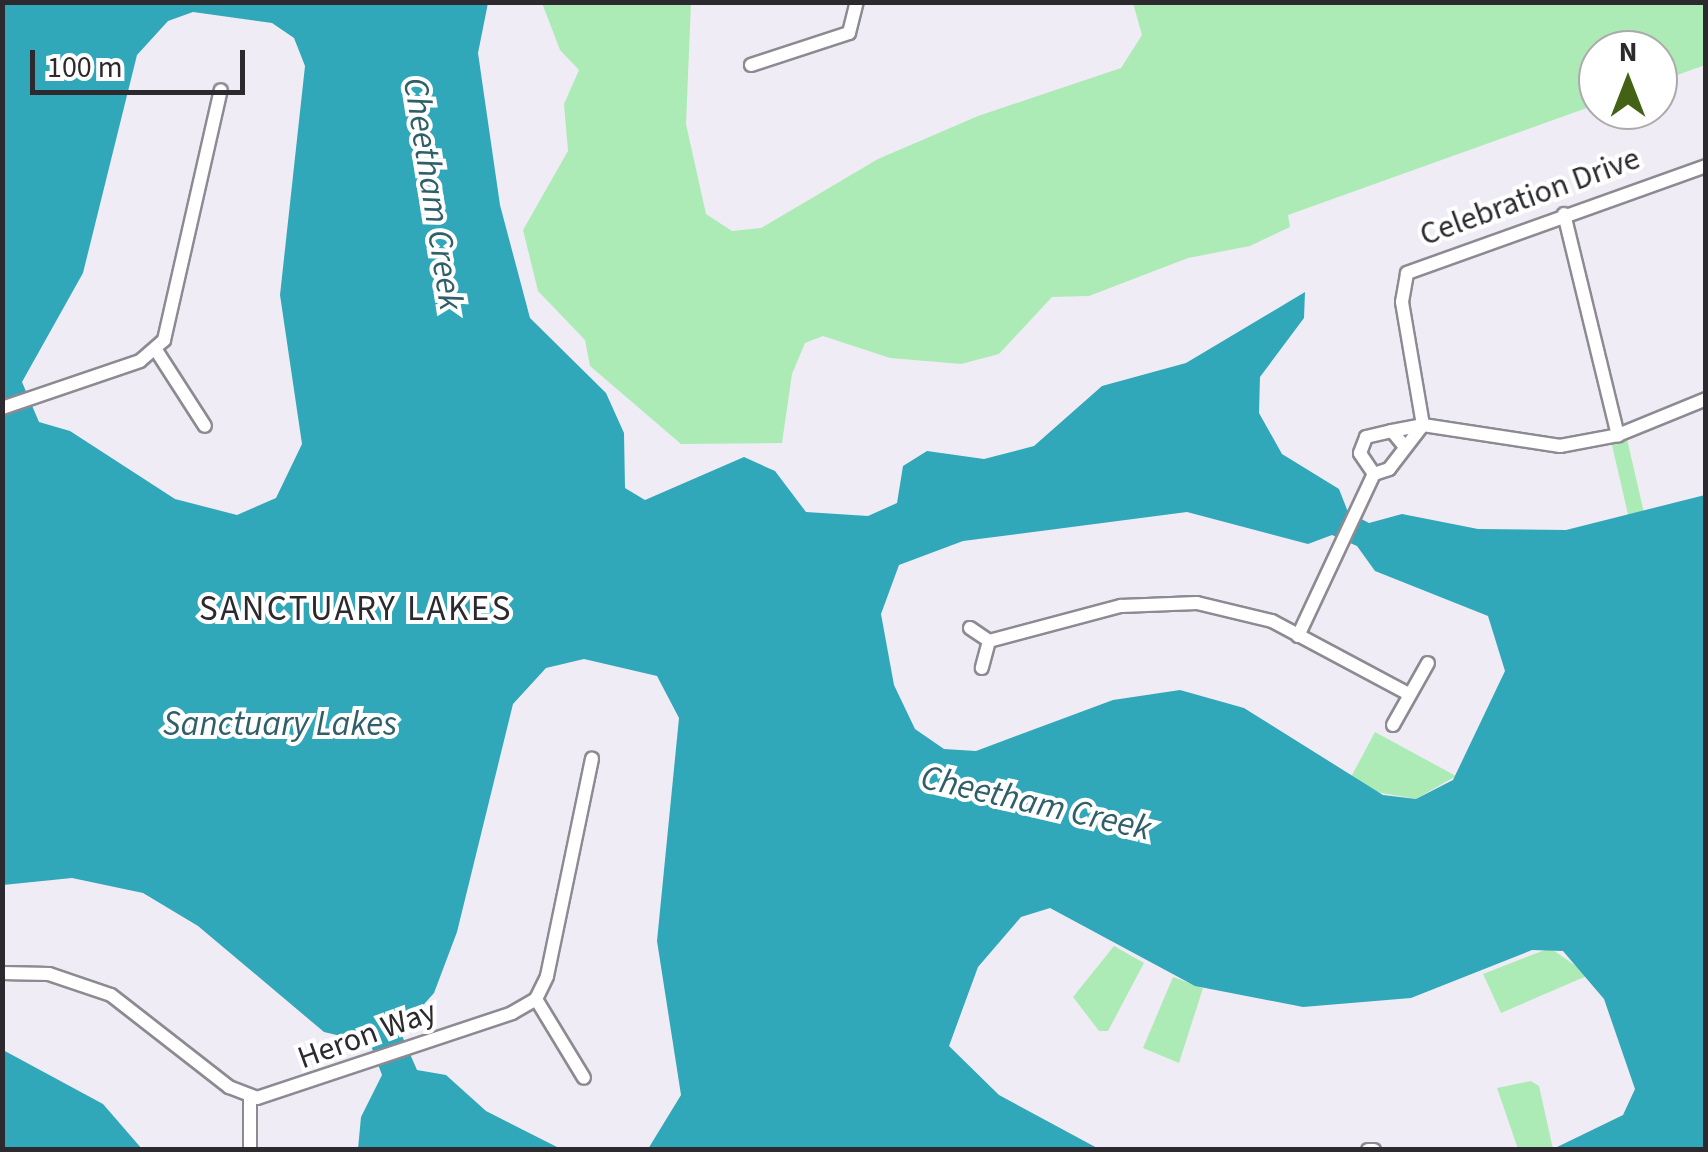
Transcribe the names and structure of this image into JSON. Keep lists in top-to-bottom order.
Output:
{
  "streets": {
    "street": ["Celebration Drive", "Heron Way"]
  },
  "districts": ["SANCTUARY LAKES"],
  "water": ["Cheetham Creek", "Sanctuary Lakes"],
  "scale_bar": "100 m",
  "north": "top"
}
